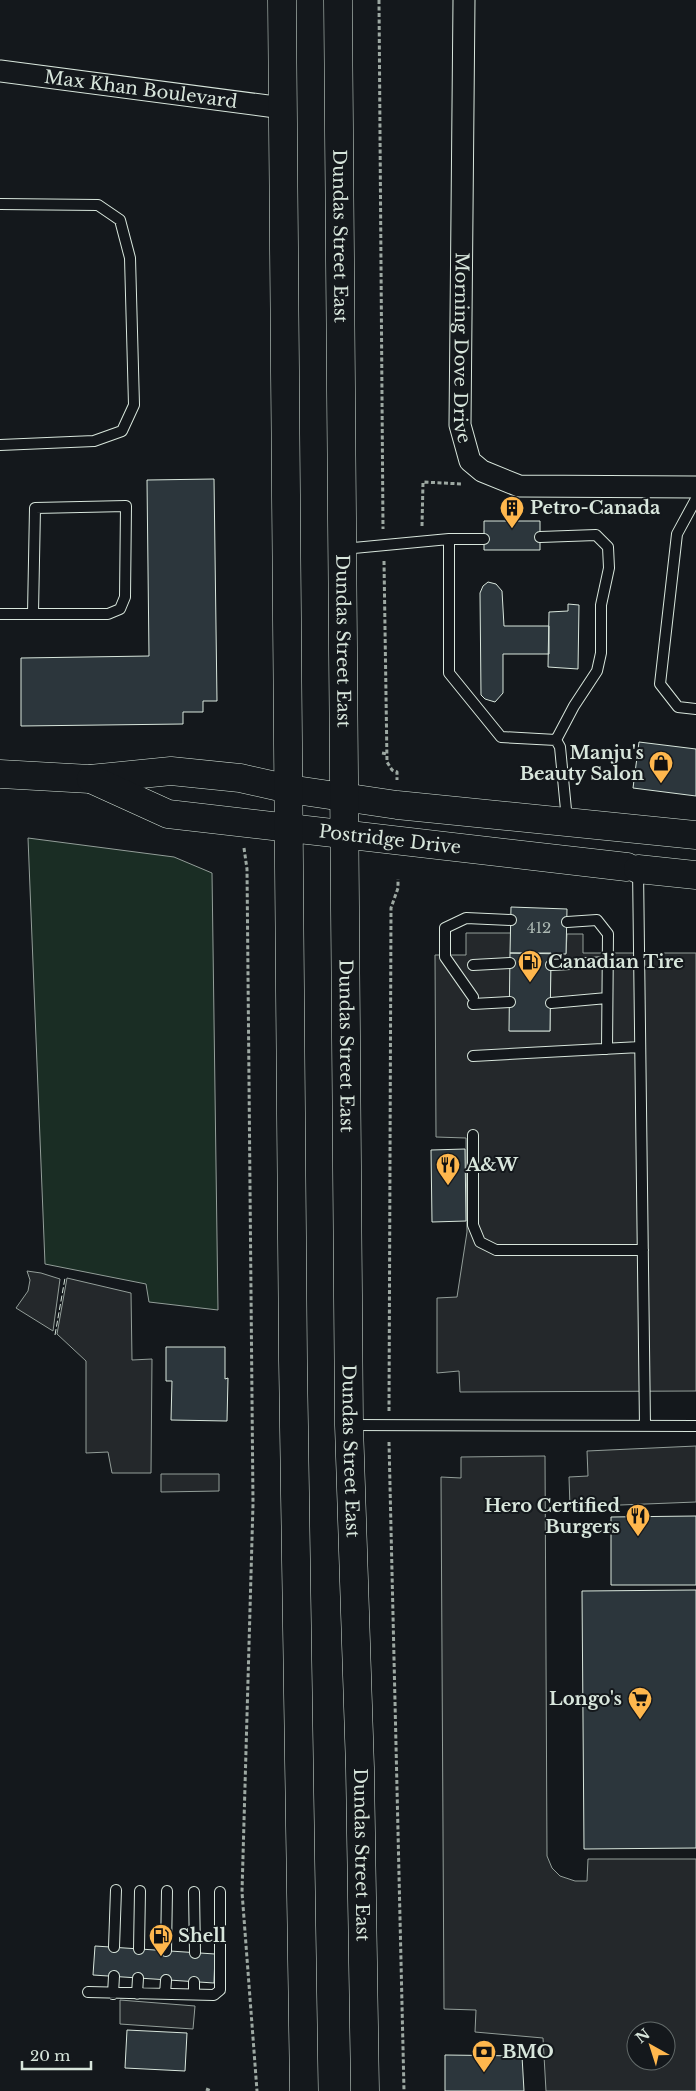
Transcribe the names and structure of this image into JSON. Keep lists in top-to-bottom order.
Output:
{
  "streets": {
    "main road": ["Dundas Street East", "Postridge Drive"],
    "street": ["Max Khan Boulevard", "Morning Dove Drive"]
  },
  "crossings": [
    ["Dundas Street East", "Postridge Drive"]
  ],
  "places": {
    "building": ["Petro-Canada"],
    "shop": ["Manju's Beauty Salon"],
    "fuel station": ["Canadian Tire", "Shell"],
    "restaurant": ["A&W", "Hero Certified Burgers"],
    "supermarket": ["Longo's"],
    "bank": ["BMO"]
  },
  "house_numbers": ["412"],
  "scale_bar": "20 m",
  "north": "top left"
}
